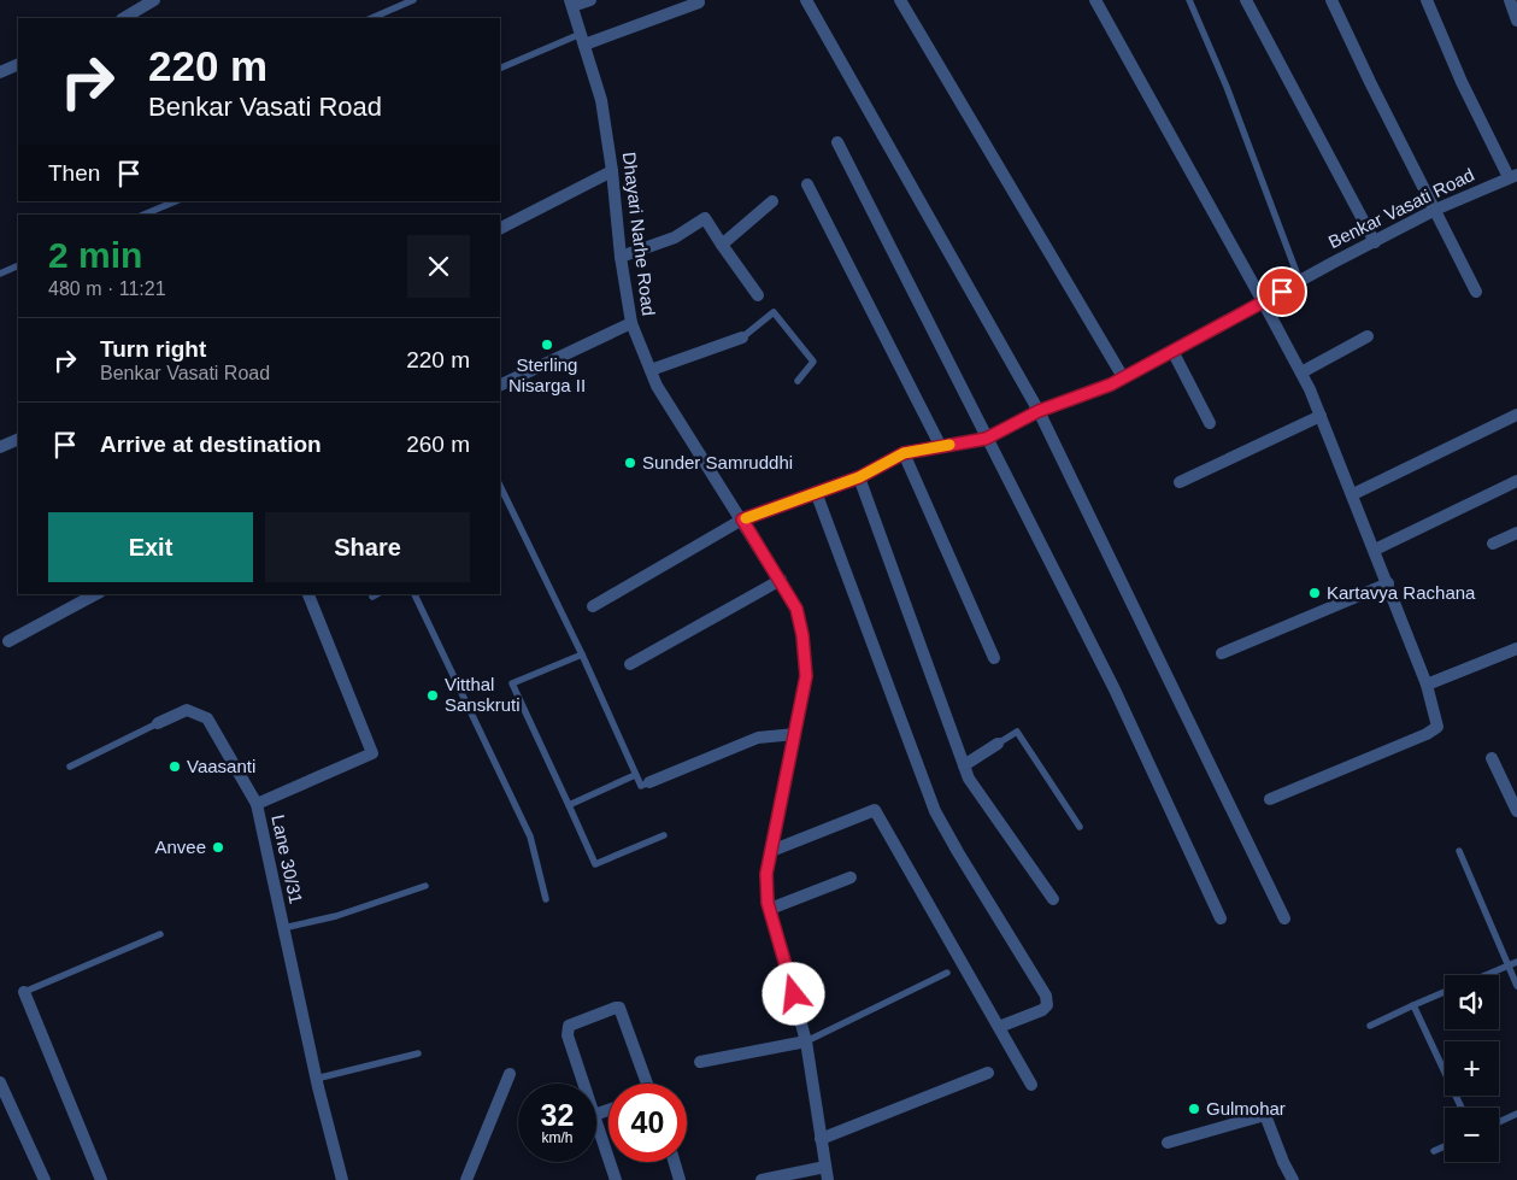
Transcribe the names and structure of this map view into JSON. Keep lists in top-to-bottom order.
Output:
{
  "streets": {
    "street": ["Benkar Vasati Road", "Dhayari Narhe Road", "Lane 30/31"]
  },
  "crossings": [
    ["Benkar Vasati Road", "Dhayari Narhe Road"]
  ],
  "places": [
    "Sterling Nisarga II",
    "Sunder Samruddhi",
    "Kartavya Rachana",
    "Vitthal Sanskruti",
    "Vaasanti",
    "Anvee",
    "Gulmohar"
  ],
  "page": {
    "turn": ["220 m", "Benkar Vasati Road"],
    "then": "Then",
    "heading": ["2 min", "480 m · 11:21"],
    "list": [
      {
        "name": "Turn right",
        "note": "Benkar Vasati Road",
        "value": "220 m"
      },
      {
        "name": "Arrive at destination",
        "value": "260 m"
      }
    ],
    "buttons": ["Exit", "Share"],
    "map_buttons": ["+", "−"],
    "speed": "32 km/h",
    "limit": "40"
  }
}
